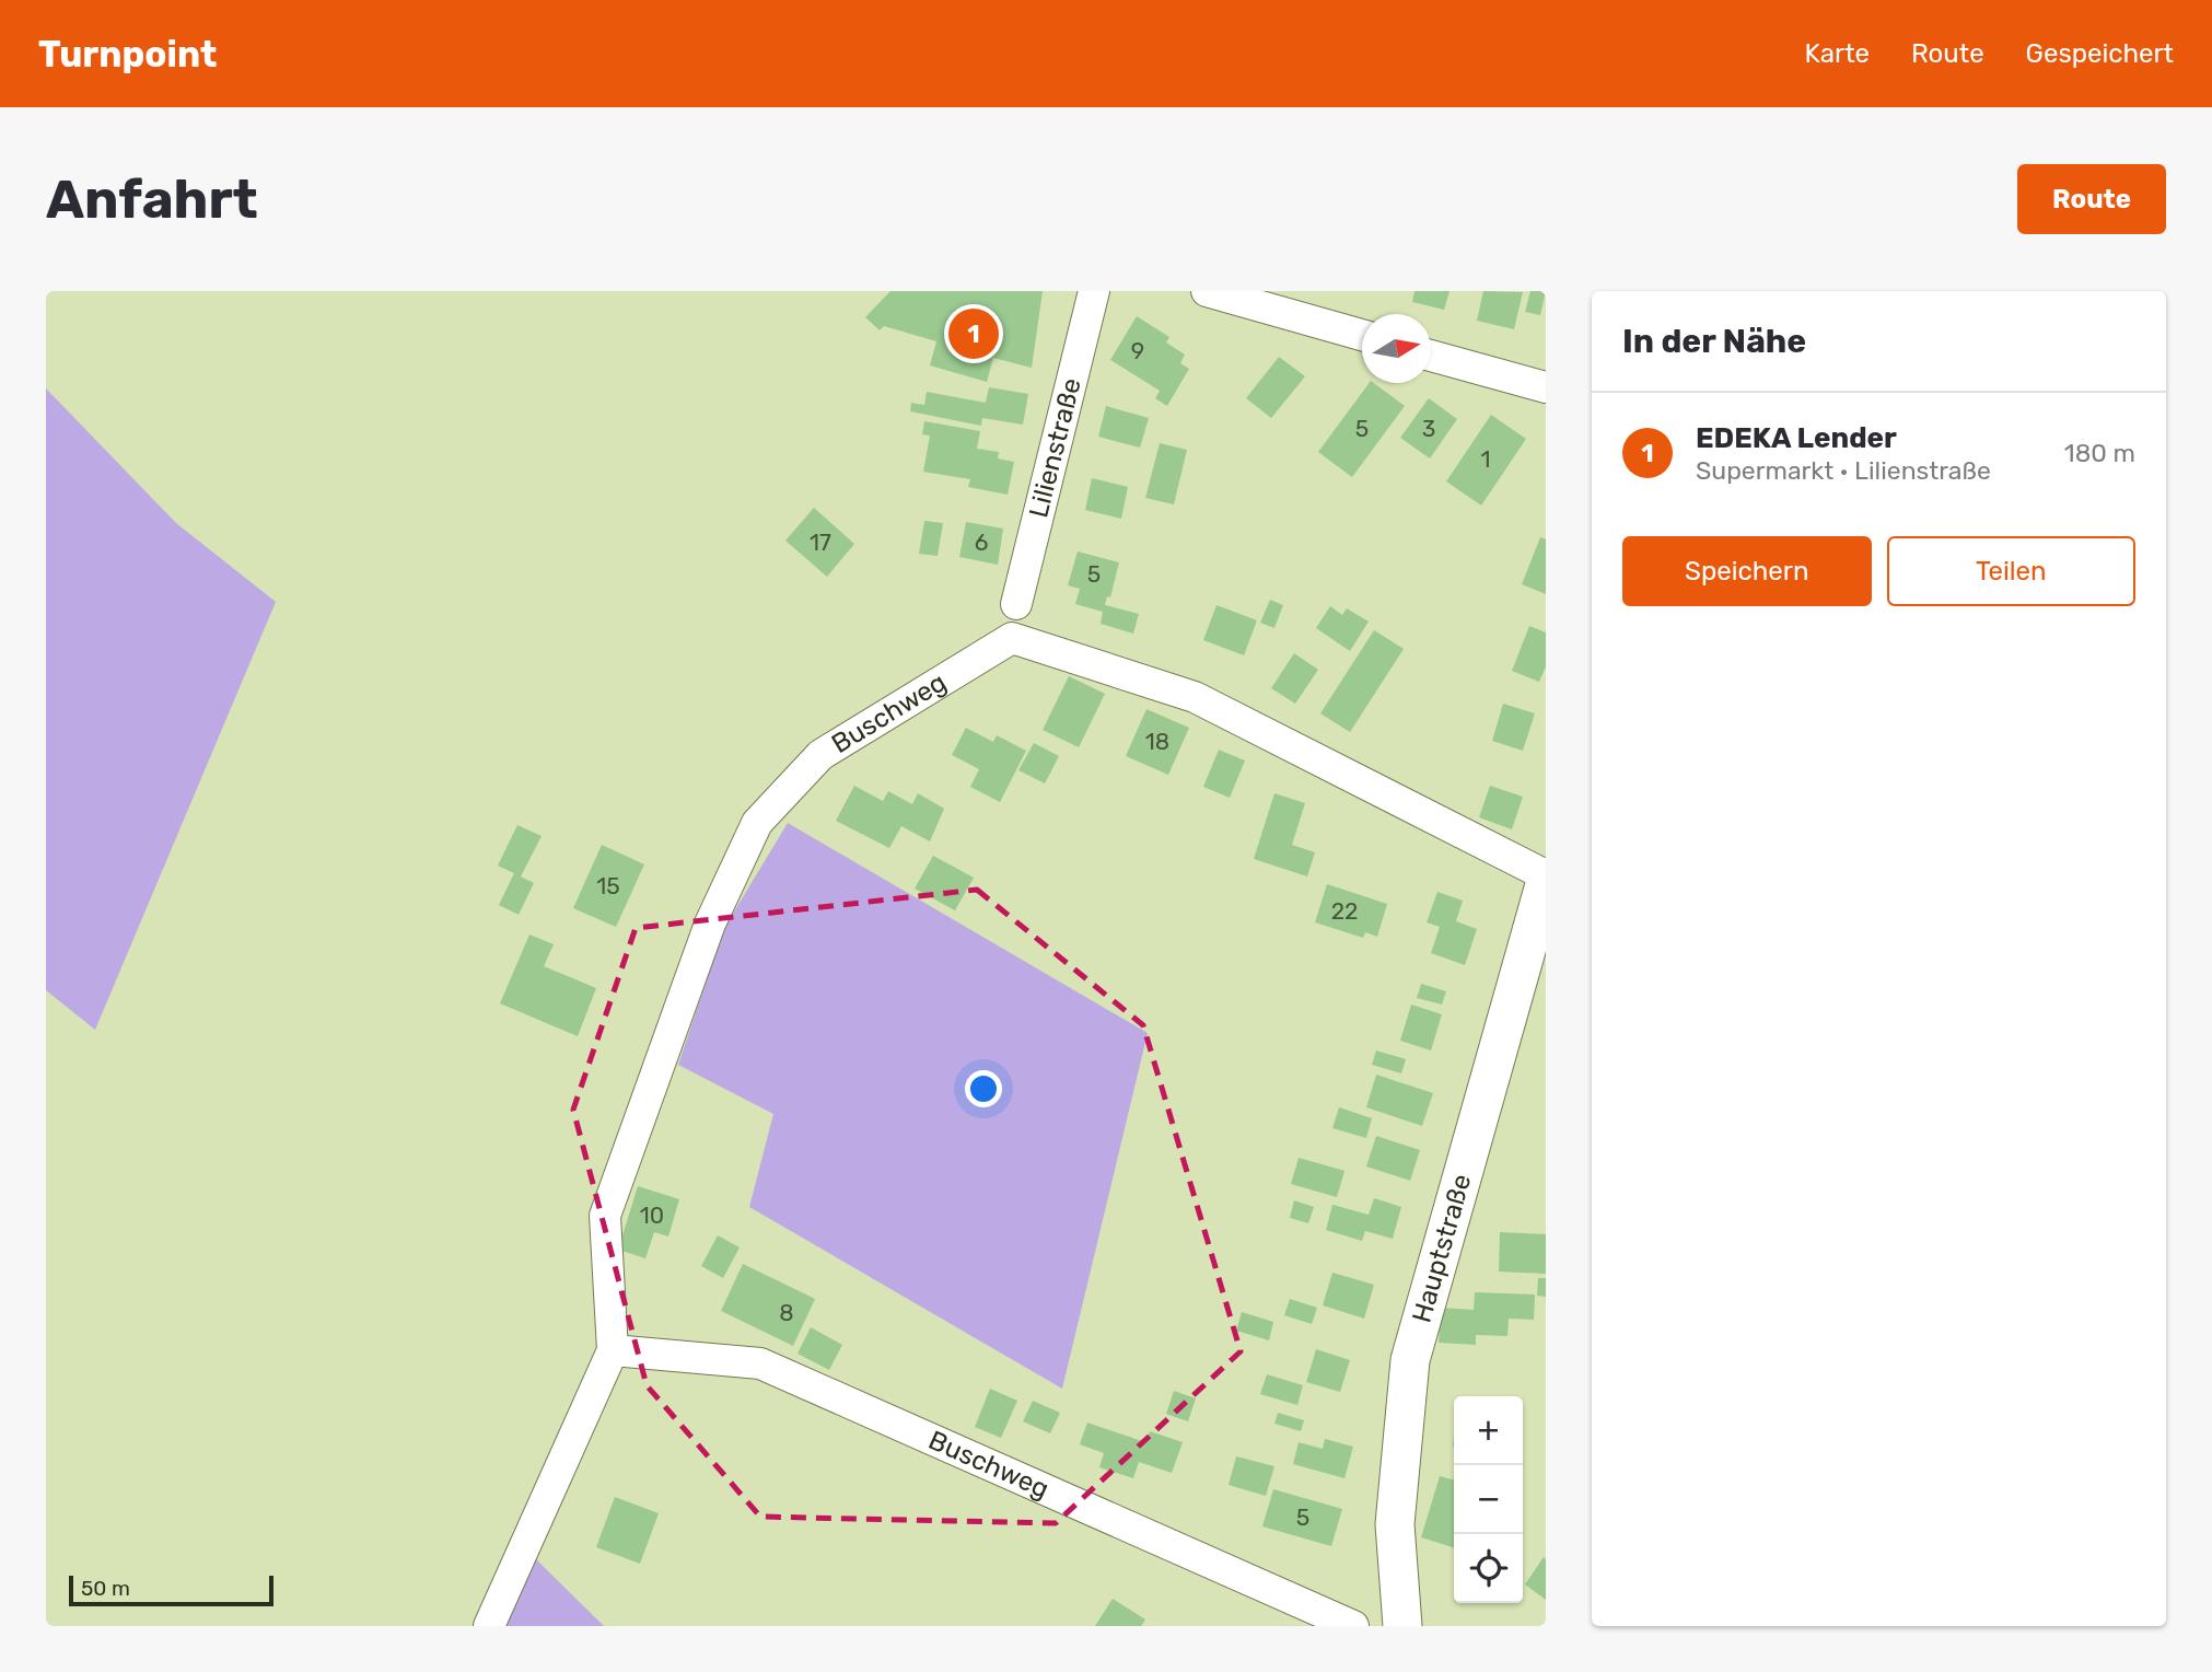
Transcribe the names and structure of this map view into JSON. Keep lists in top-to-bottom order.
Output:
{
  "streets": {
    "street": ["Lilienstraße", "Buschweg", "Hauptstraße"]
  },
  "crossings": [
    ["Buschweg", "Hauptstraße"]
  ],
  "house_numbers": [
    "9",
    "5",
    "3",
    "1",
    "17",
    "6",
    "5",
    "18",
    "15",
    "22",
    "10",
    "8",
    "5"
  ],
  "scale_bar": "50 m",
  "north": "right",
  "page": {
    "header": "Turnpoint",
    "nav": ["Karte", "Route", "Gespeichert"],
    "buttons": [
      "Route",
      ["Speichern", "Teilen"]
    ],
    "title": "Anfahrt",
    "heading": "In der Nähe",
    "pins": "1",
    "list": [
      {
        "mark": "1",
        "name": "EDEKA Lender",
        "note": "Supermarkt · Lilienstraße",
        "value": "180 m"
      }
    ],
    "map_buttons": ["+", "−"],
    "scale": "50 m"
  }
}
